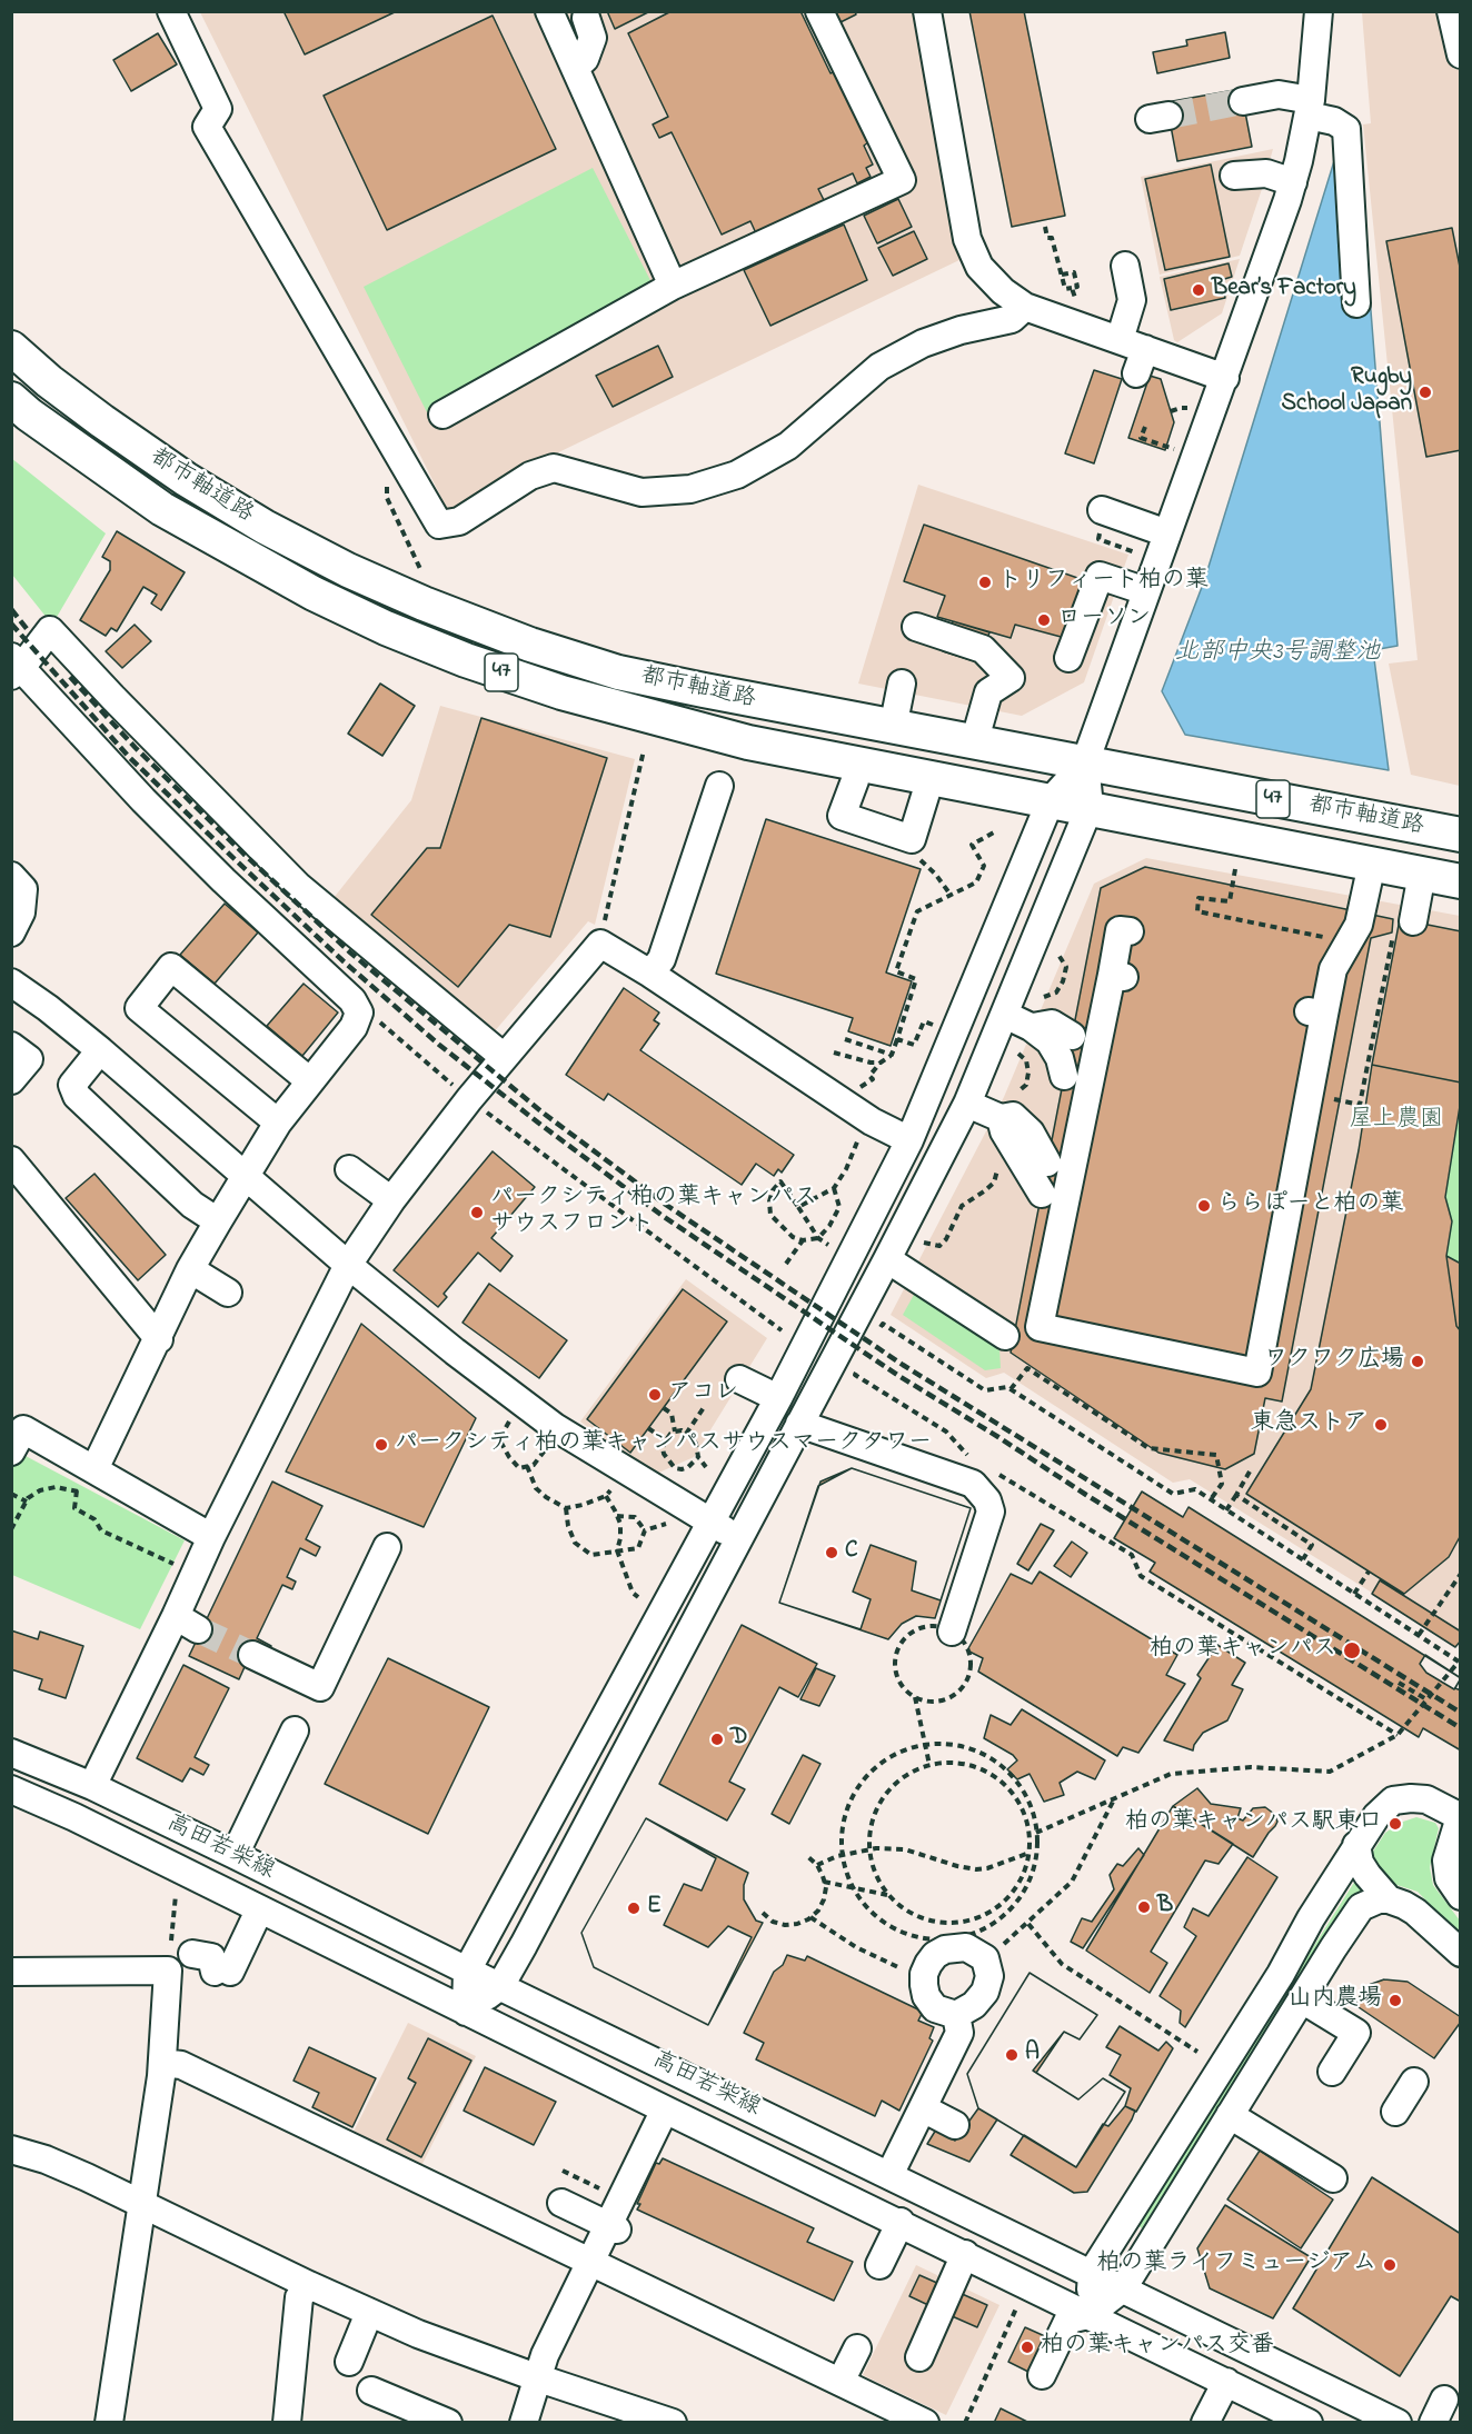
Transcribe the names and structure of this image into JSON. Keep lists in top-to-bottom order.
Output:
{
  "streets": {
    "main road": ["都市軸道路", "47"],
    "street": ["高田若柴線"]
  },
  "water": ["北部中央3号調整池"],
  "parks": ["屋上農園"],
  "places": [
    "Bear’s Factory",
    "Rugby School Japan",
    "トリフィート柏の葉",
    "ローソン",
    "ららぽーと柏の葉",
    "パークシティ柏の葉キャンパス サウスフロント",
    "ワクワク広場",
    "アコレ",
    "東急ストア",
    "パークシティ柏の葉キャンパスサウスマークタワー",
    "C",
    "柏の葉キャンパス",
    "D",
    "柏の葉キャンパス駅東口",
    "B",
    "E",
    "山内農場",
    "A",
    "柏の葉ライフミュージアム",
    "柏の葉キャンパス交番"
  ]
}
